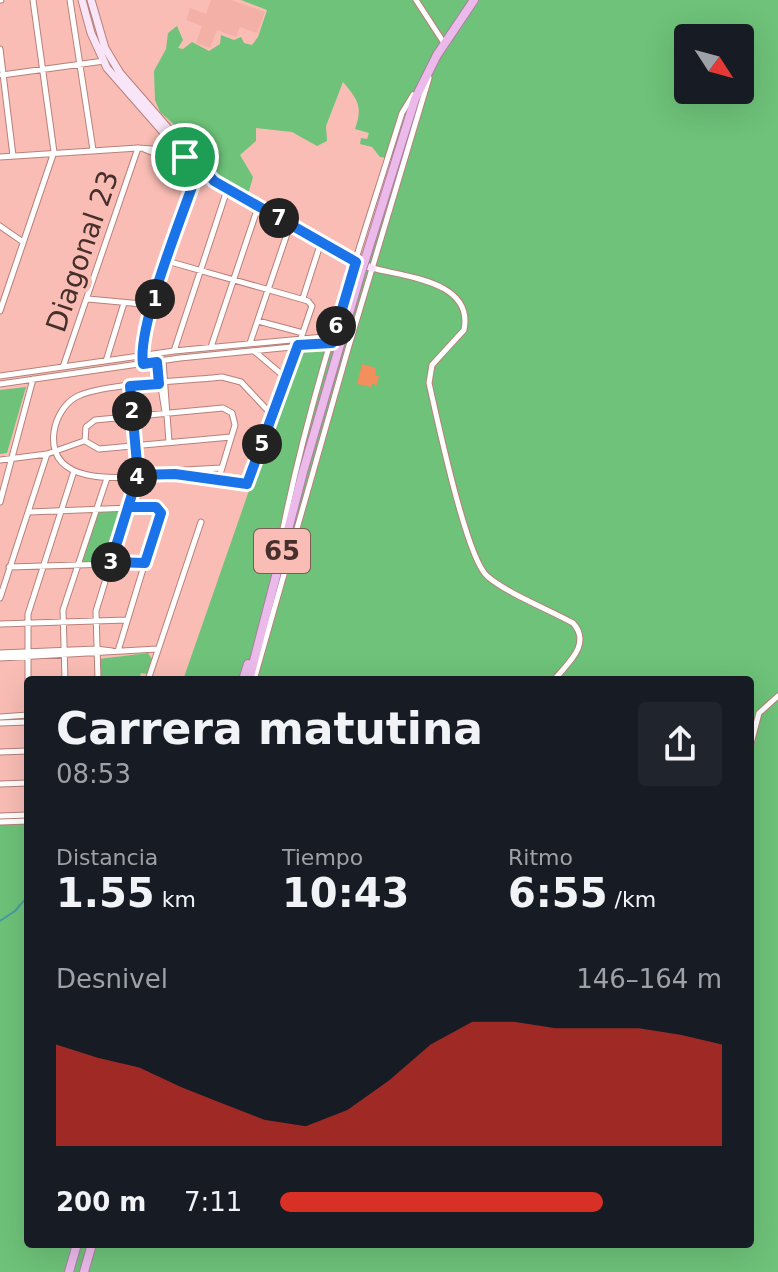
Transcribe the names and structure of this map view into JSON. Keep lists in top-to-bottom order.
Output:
{
  "streets": {
    "highway": ["65"],
    "street": ["Diagonal 23"]
  },
  "north": "bottom right",
  "page": {
    "pins": [
      "7",
      "1",
      "6",
      "2",
      "5",
      "4",
      "3"
    ],
    "heading": ["Carrera matutina", "08:53"],
    "stats": [
      ["Distancia", "1.55 km"],
      ["Tiempo", "10:43"],
      ["Ritmo", "6:55 /km"]
    ],
    "chart": ["Desnivel", "146–164 m"],
    "list": [
      {
        "name": "200 m",
        "note": "7:11"
      }
    ]
  }
}
